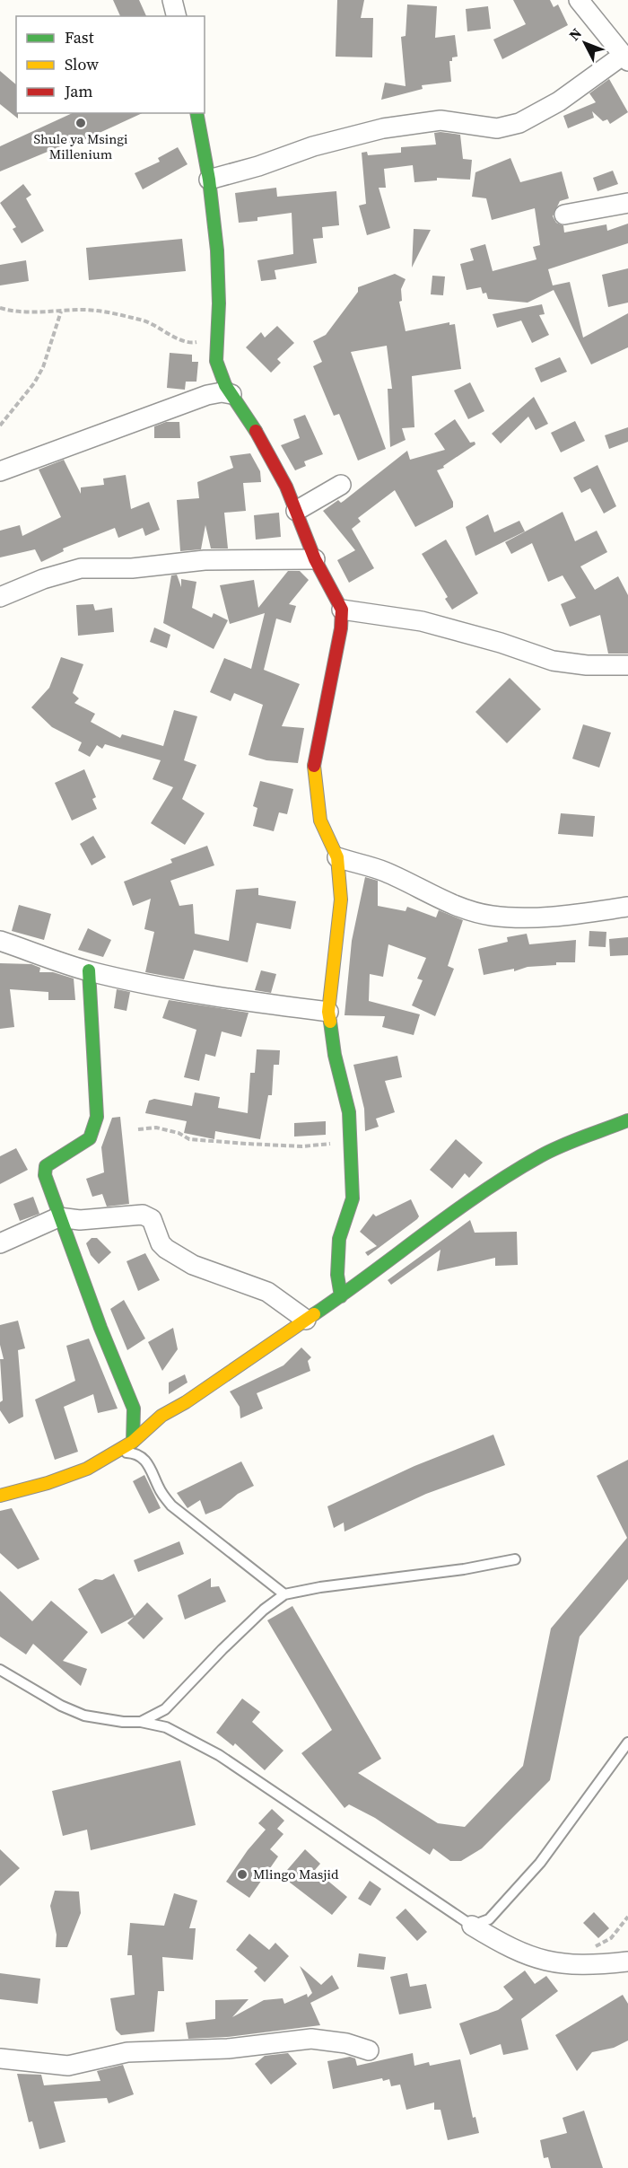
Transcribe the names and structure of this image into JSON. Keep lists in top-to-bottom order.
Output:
{
  "places": ["Shule ya Msingi Millenium", "Mlingo Masjid"],
  "legend": ["Fast", "Slow", "Jam"],
  "north": "top left"
}
